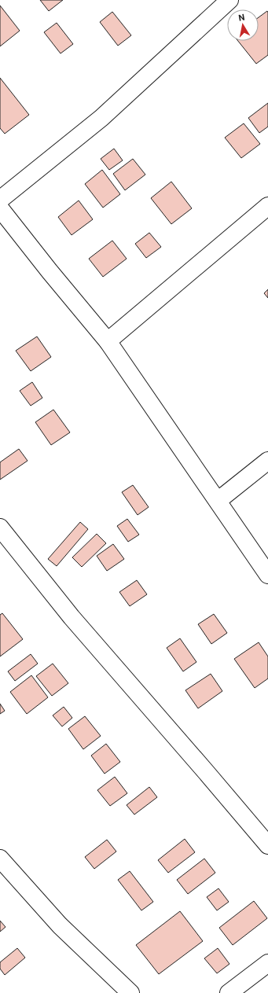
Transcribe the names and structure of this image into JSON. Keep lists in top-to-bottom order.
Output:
{
  "north": "top"
}
